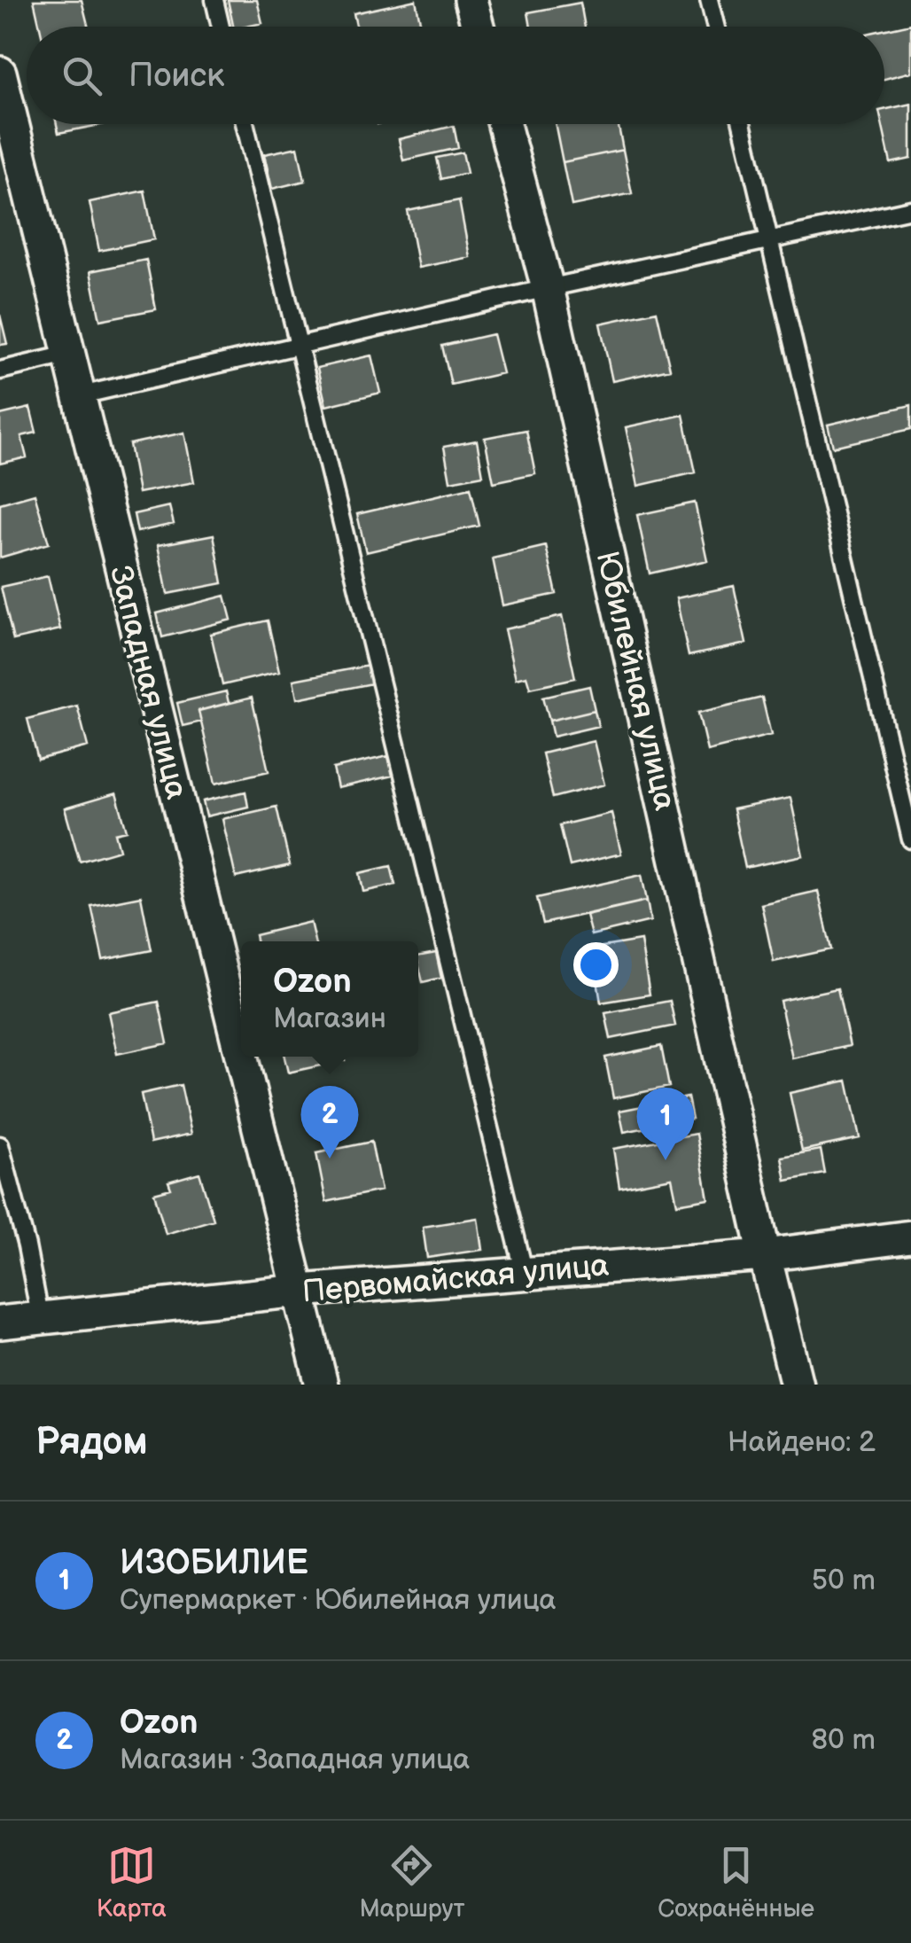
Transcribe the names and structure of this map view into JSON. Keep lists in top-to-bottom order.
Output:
{
  "streets": {
    "street": ["Юбилейная улица", "Западная улица", "Первомайская улица"]
  },
  "crossings": [
    ["Юбилейная улица", "Первомайская улица"],
    ["Западная улица", "Первомайская улица"]
  ],
  "page": {
    "search": "Поиск",
    "popup": ["Ozon", "Магазин"],
    "pins": ["2", "1"],
    "heading": ["Рядом", "Найдено: 2"],
    "list": [
      {
        "mark": "1",
        "name": "ИЗОБИЛИЕ",
        "note": "Супермаркет · Юбилейная улица",
        "value": "50 m"
      },
      {
        "mark": "2",
        "name": "Ozon",
        "note": "Магазин · Западная улица",
        "value": "80 m"
      }
    ],
    "nav": ["Карта", "Маршрут", "Сохранённые"]
  }
}
